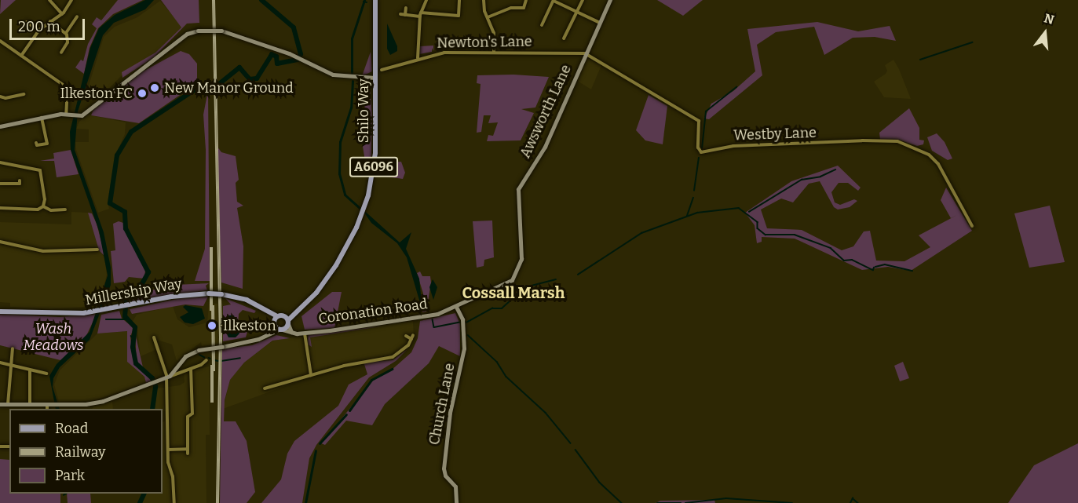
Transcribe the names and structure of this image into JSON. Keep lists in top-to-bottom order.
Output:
{
  "streets": {
    "main road": ["Shilo Way", "A6096", "Millership Way"],
    "street": [
      "Newton's Lane",
      "Awsworth Lane",
      "Westby Lane",
      "Coronation Road",
      "Church Lane"
    ]
  },
  "crossings": [
    ["Newton's Lane", "Awsworth Lane"],
    ["Newton's Lane", "Westby Lane"],
    ["Shilo Way", "Millership Way"],
    ["Shilo Way", "Coronation Road"],
    ["Awsworth Lane", "Westby Lane"],
    ["Awsworth Lane", "Coronation Road"],
    ["Awsworth Lane", "Church Lane"],
    ["Coronation Road", "Church Lane"]
  ],
  "districts": ["Cossall Marsh"],
  "parks": ["Wash Meadows"],
  "places": ["New Manor Ground", "Ilkeston FC", "Ilkeston"],
  "legend": ["Road", "Railway", "Park"],
  "scale_bar": "200 m",
  "north": "top"
}
